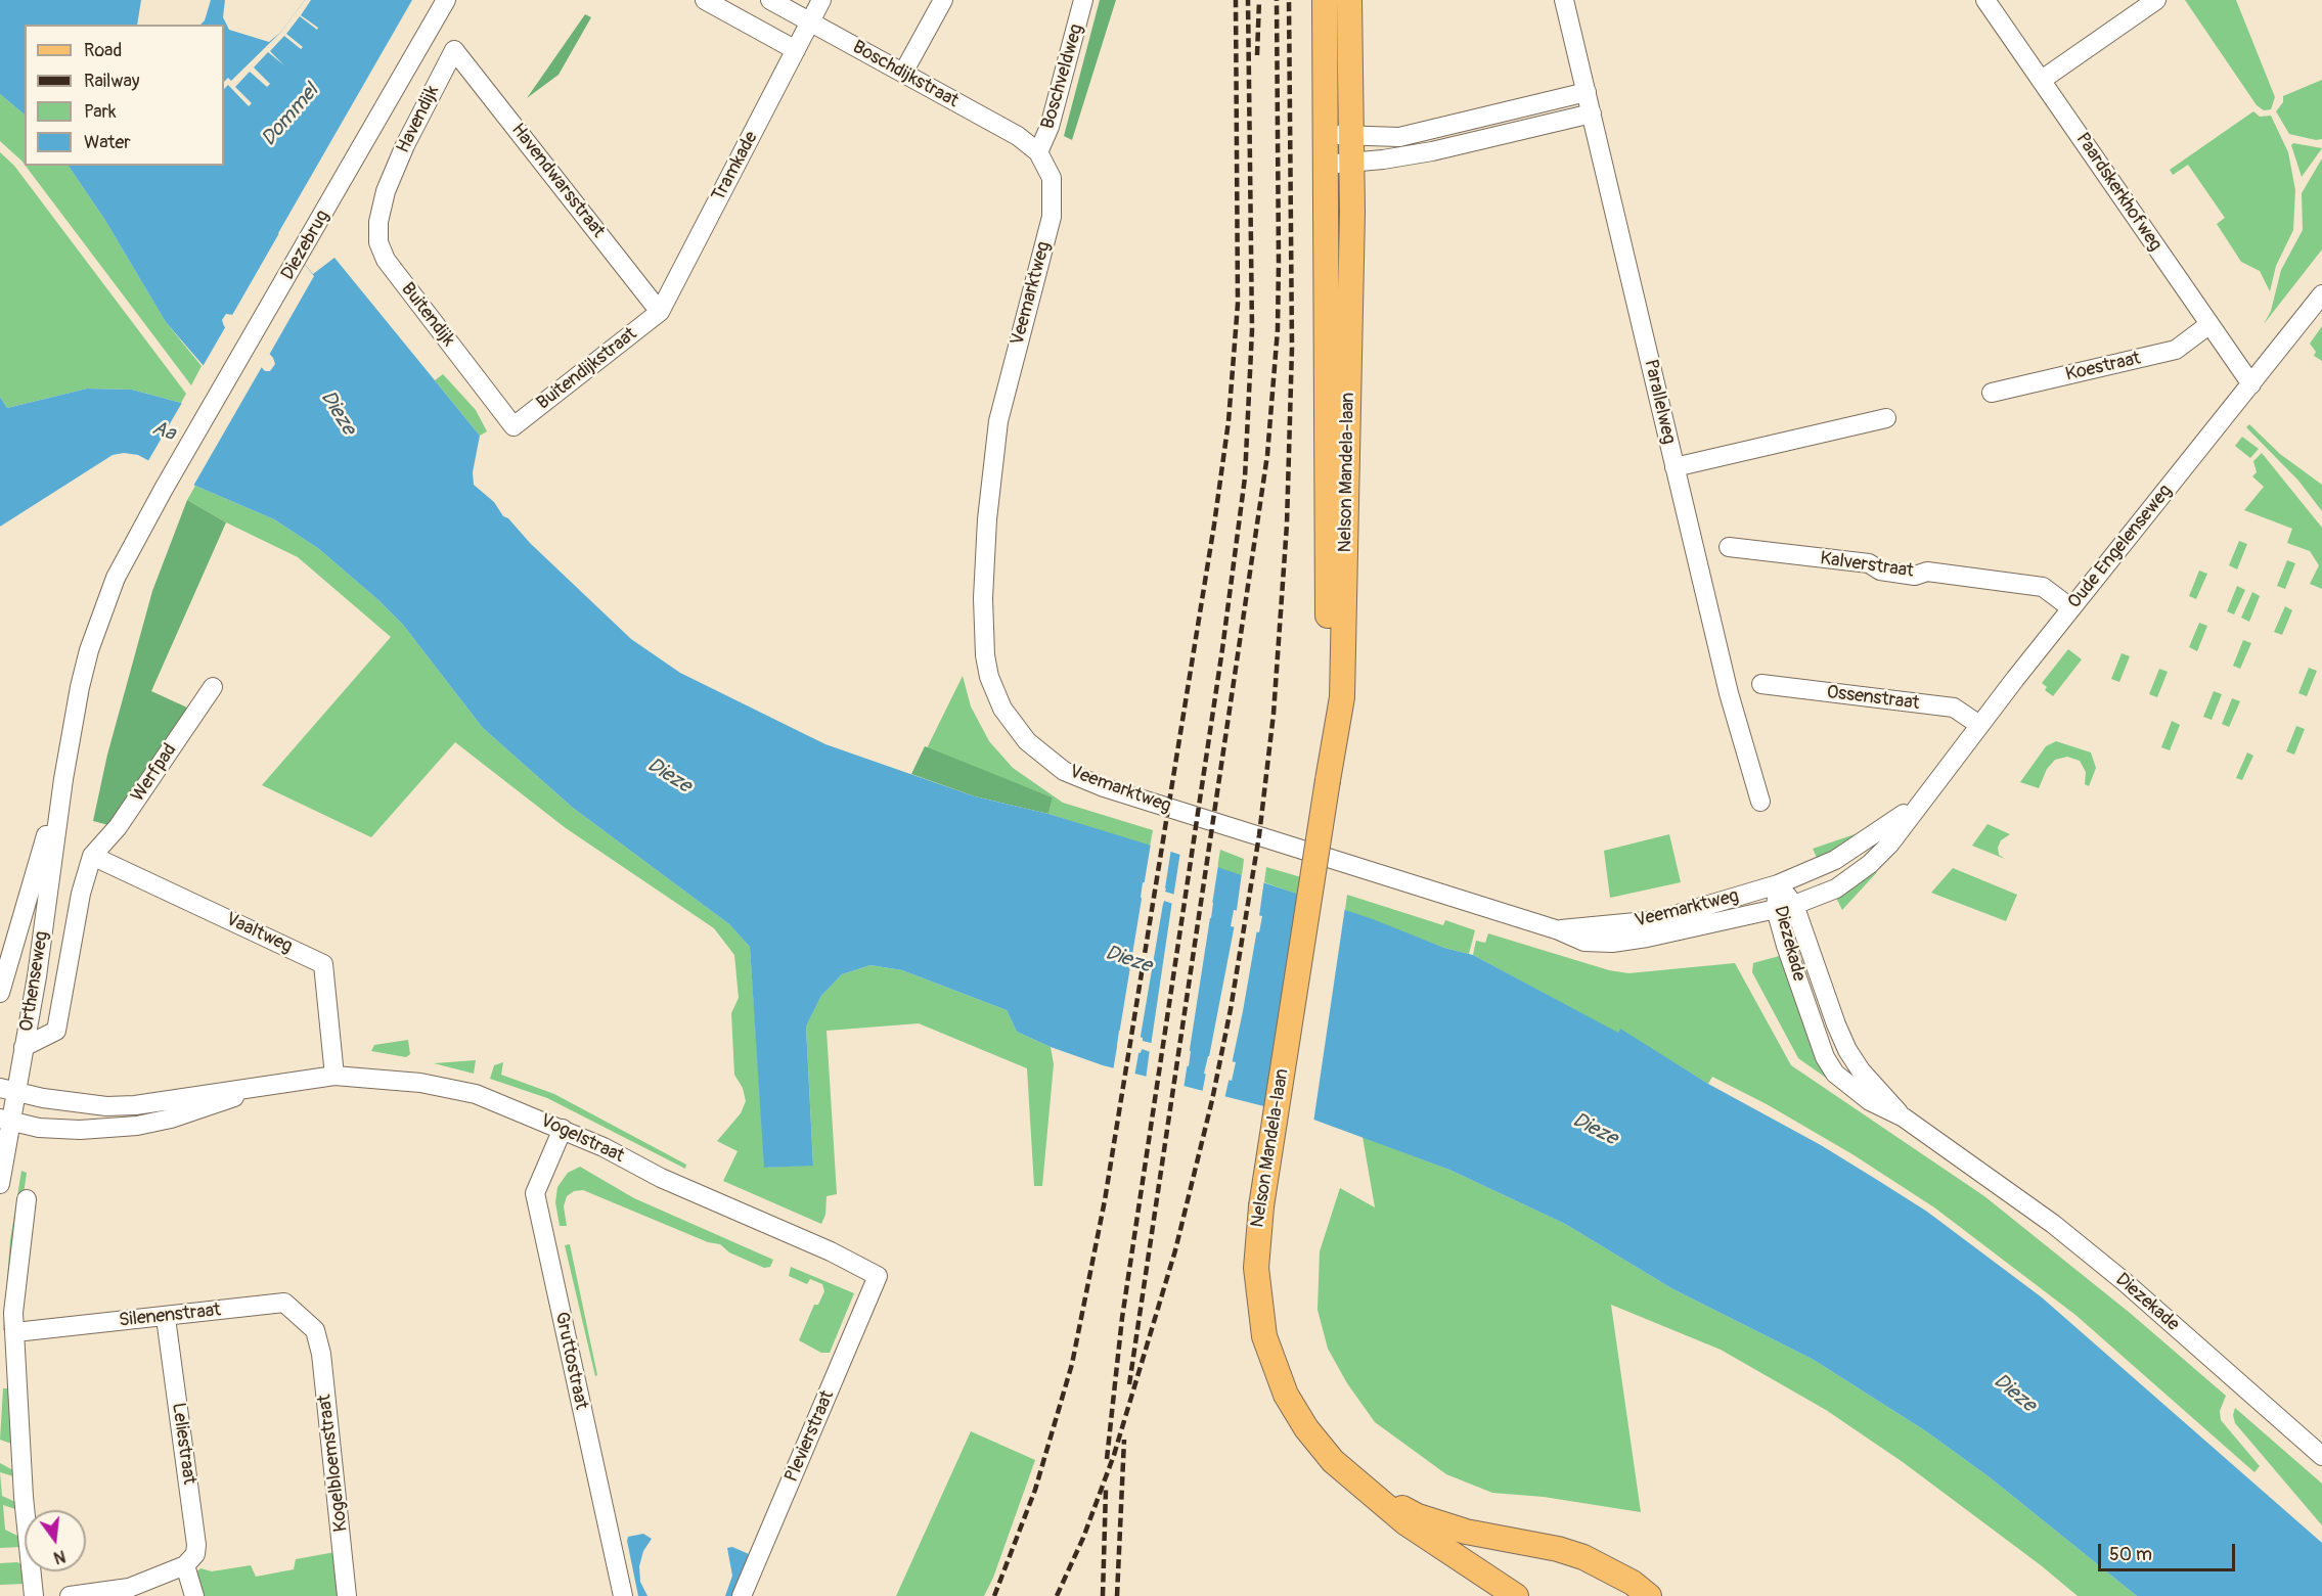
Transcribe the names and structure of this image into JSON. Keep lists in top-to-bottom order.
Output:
{
  "streets": {
    "main road": ["Nelson Mandela-laan"],
    "street": [
      "Boschdijkstraat",
      "Boschveldweg",
      "Havendijk",
      "Tramkade",
      "Havendwarsstraat",
      "Paardskerkhofweg",
      "Diezebrug",
      "Veemarktweg",
      "Buitendijk",
      "Koestraat",
      "Buitendijkstraat",
      "Parallelweg",
      "Oude Engelenseweg",
      "Kalverstraat",
      "Ossenstraat",
      "Werfpad",
      "Vaaltweg",
      "Diezekade",
      "Orthenseweg",
      "Vogelstraat",
      "Silenenstraat",
      "Gruttostraat",
      "Plevierstraat",
      "Leliestraat",
      "Kogelbloemstraat"
    ]
  },
  "crossings": [
    ["Boschdijkstraat", "Boschveldweg"],
    ["Boschdijkstraat", "Tramkade"],
    ["Boschdijkstraat", "Veemarktweg"],
    ["Boschveldweg", "Veemarktweg"],
    ["Havendijk", "Havendwarsstraat"],
    ["Havendijk", "Buitendijk"],
    ["Tramkade", "Havendwarsstraat"],
    ["Tramkade", "Buitendijkstraat"],
    ["Havendwarsstraat", "Buitendijkstraat"],
    ["Paardskerkhofweg", "Koestraat"],
    ["Paardskerkhofweg", "Oude Engelenseweg"],
    ["Diezebrug", "Orthenseweg"],
    ["Veemarktweg", "Oude Engelenseweg"],
    ["Veemarktweg", "Diezekade"],
    ["Buitendijk", "Buitendijkstraat"],
    ["Oude Engelenseweg", "Kalverstraat"],
    ["Oude Engelenseweg", "Ossenstraat"],
    ["Oude Engelenseweg", "Diezekade"],
    ["Werfpad", "Vaaltweg"],
    ["Werfpad", "Orthenseweg"],
    ["Vaaltweg", "Orthenseweg"],
    ["Vaaltweg", "Vogelstraat"],
    ["Orthenseweg", "Vogelstraat"],
    ["Vogelstraat", "Gruttostraat"],
    ["Vogelstraat", "Plevierstraat"],
    ["Silenenstraat", "Leliestraat"],
    ["Silenenstraat", "Kogelbloemstraat"]
  ],
  "water": ["Dommel", "Dieze", "Aa"],
  "legend": [
    "Road",
    "Railway",
    "Park",
    "Water"
  ],
  "scale_bar": "50 m",
  "north": "bottom"
}
